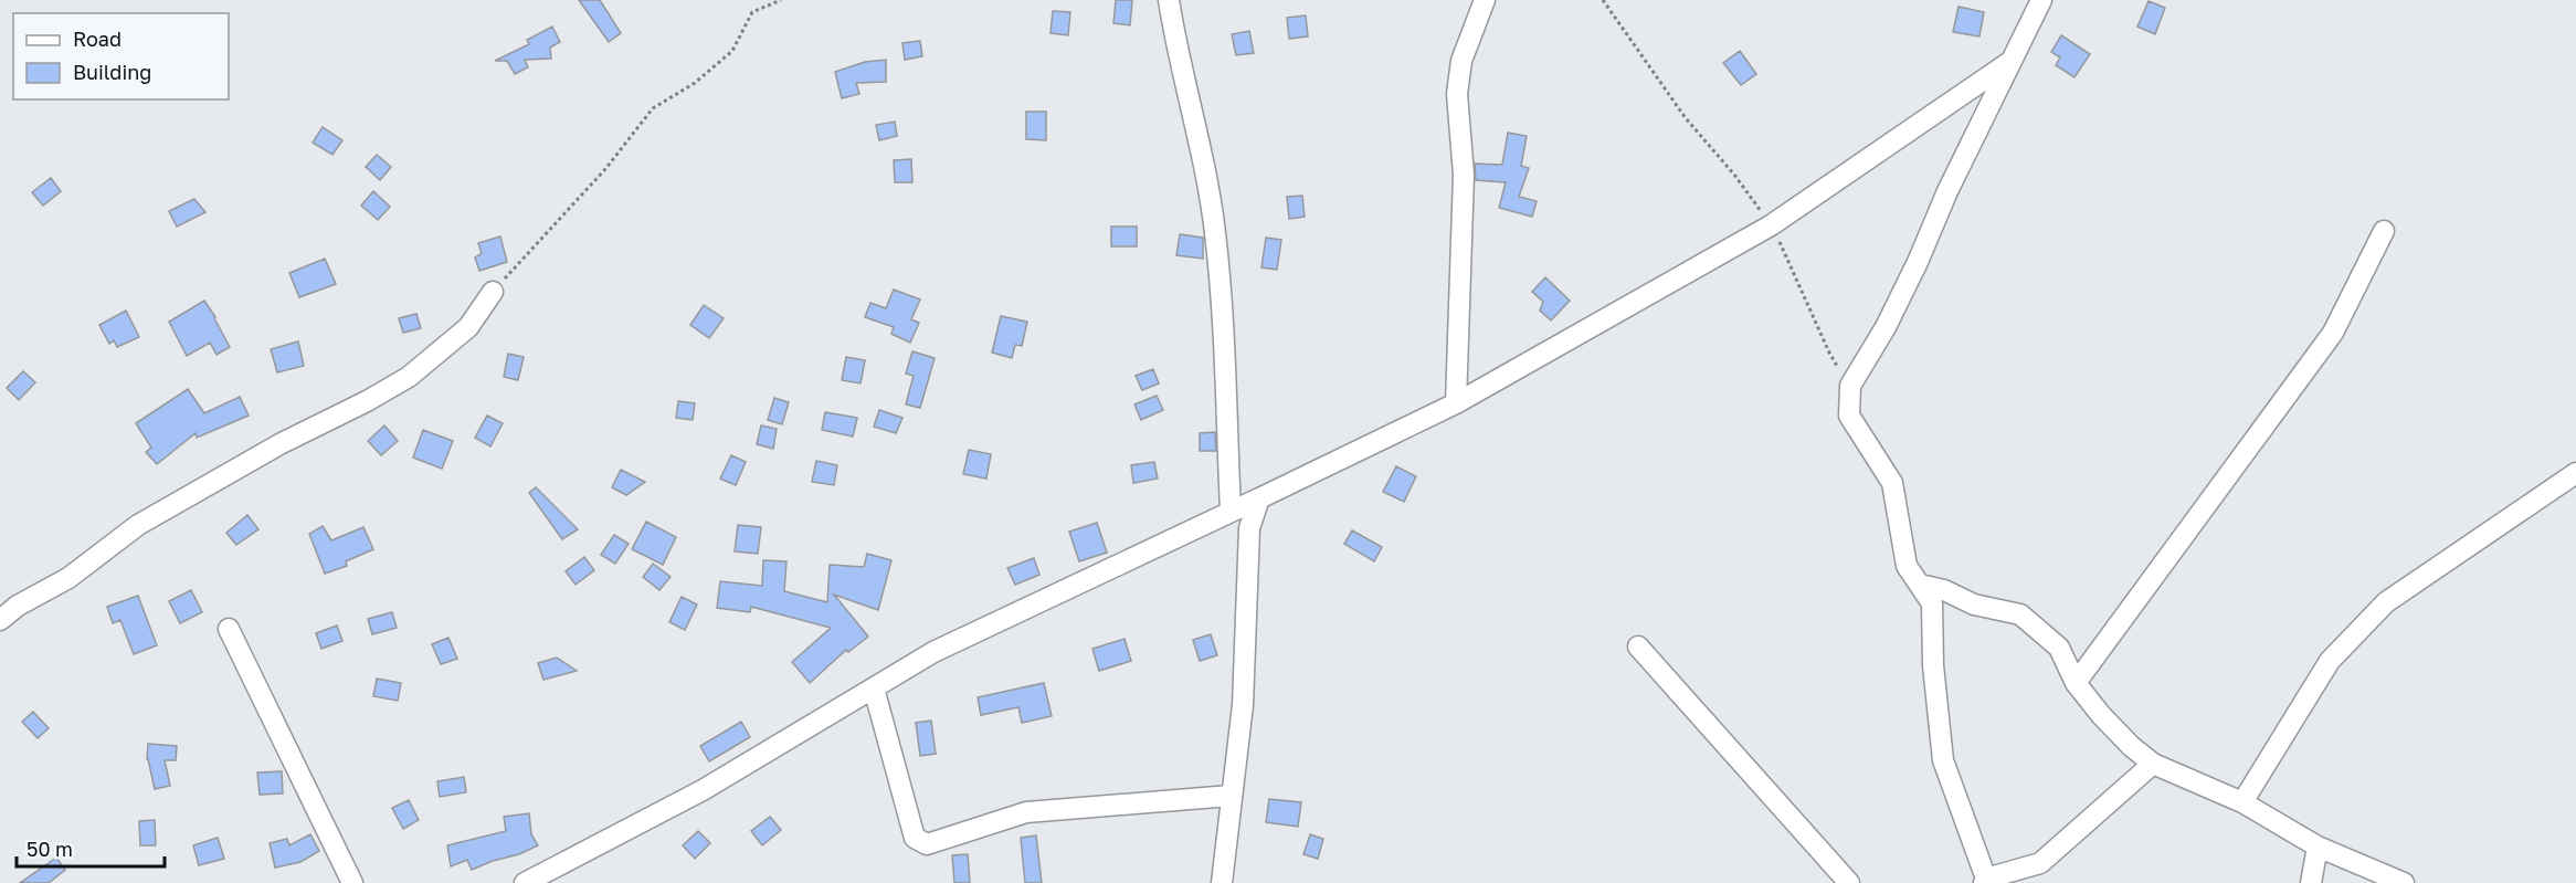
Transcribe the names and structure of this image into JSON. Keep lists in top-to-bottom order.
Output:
{
  "legend": ["Road", "Building"],
  "scale_bar": "50 m"
}
